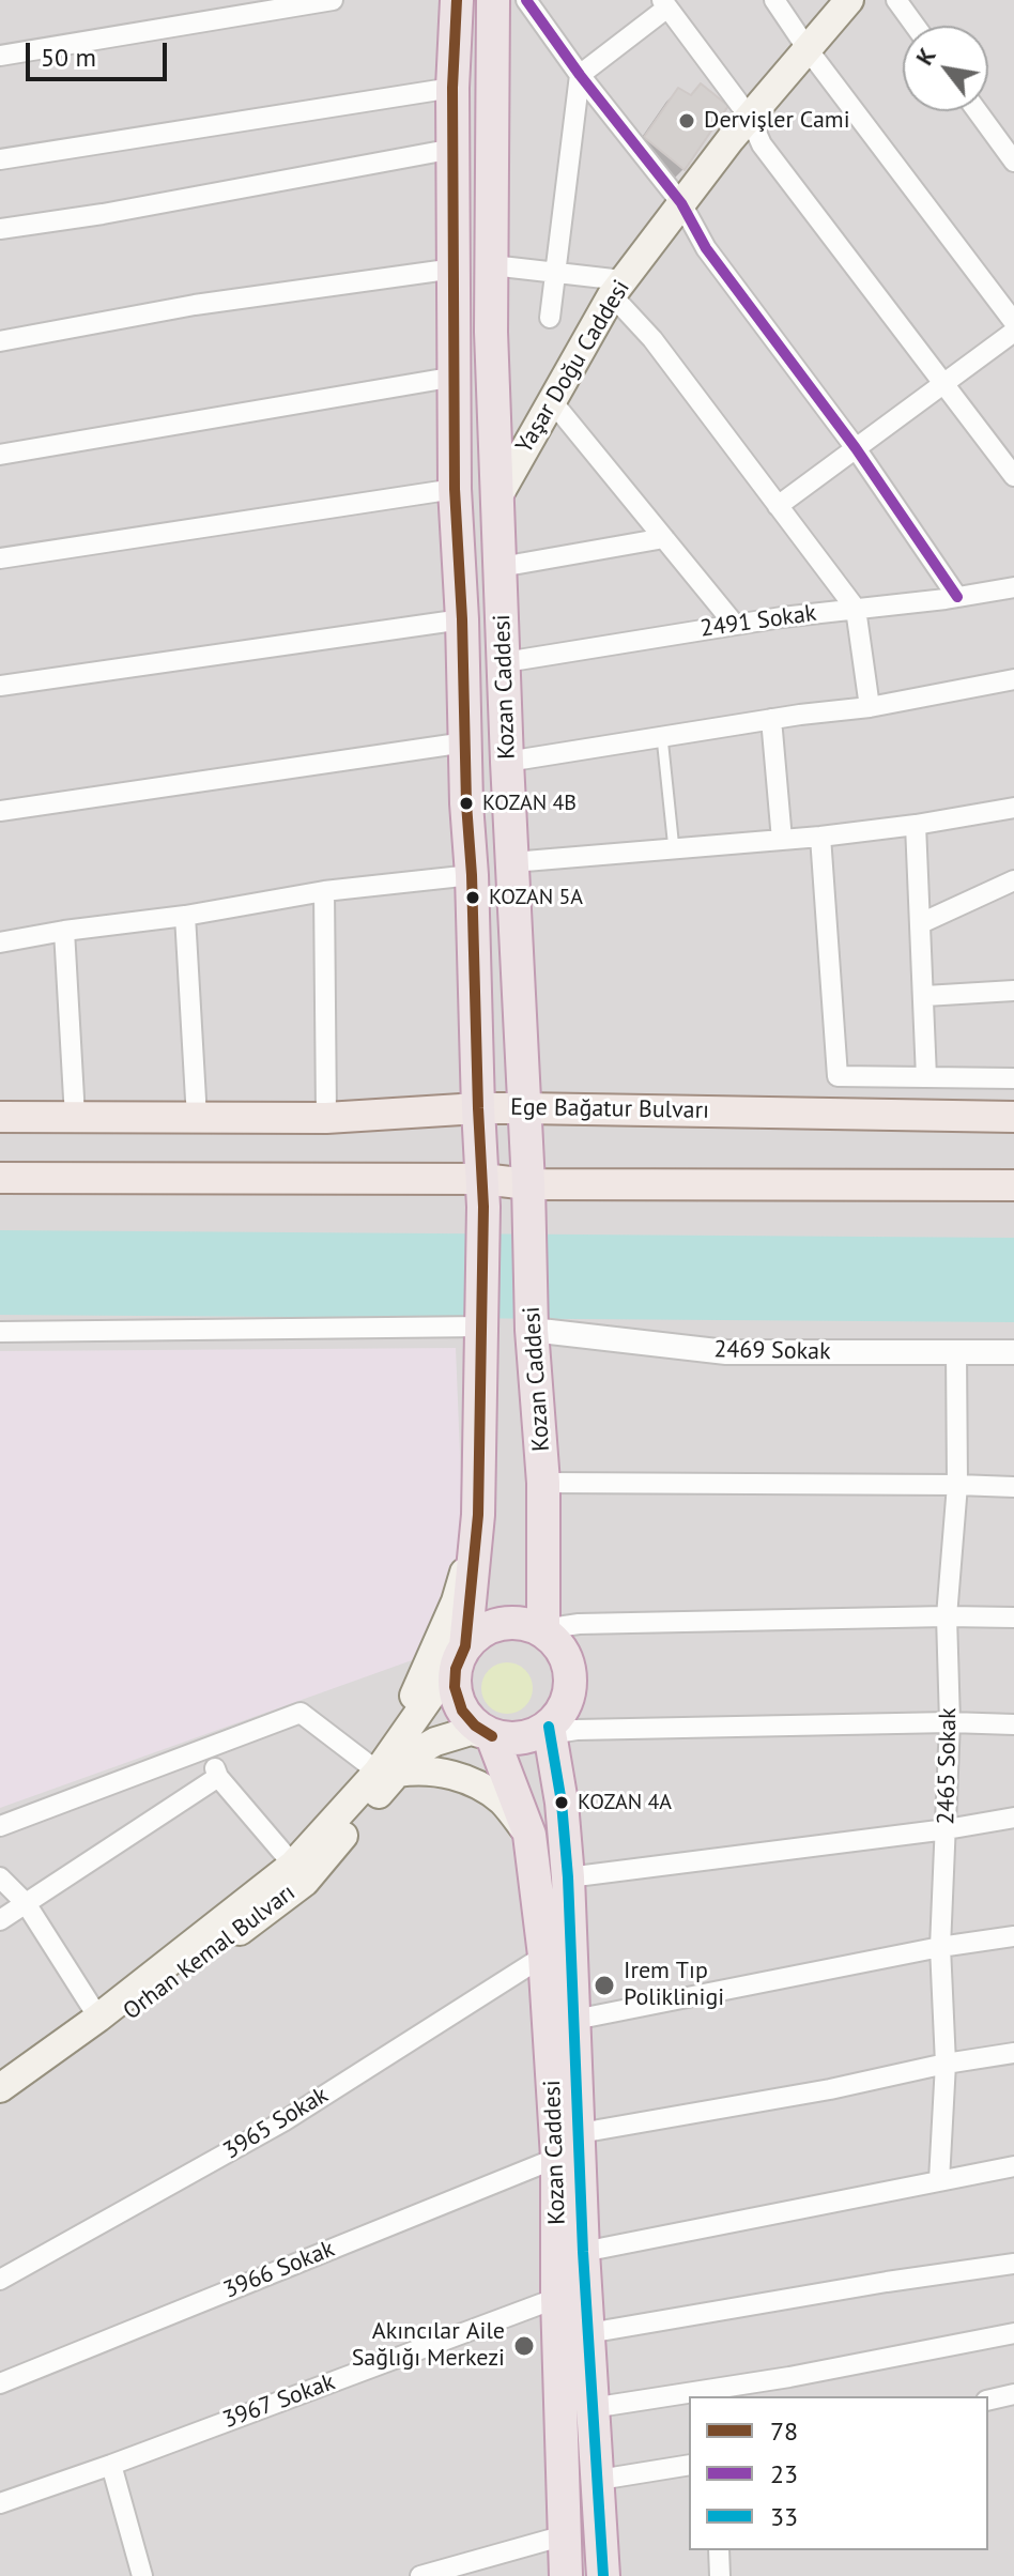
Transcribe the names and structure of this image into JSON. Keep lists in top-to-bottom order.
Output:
{
  "streets": {
    "highway": ["Kozan Caddesi"],
    "main road": ["Yaşar Doğu Caddesi", "Ege Bağatur Bulvarı", "Orhan Kemal Bulvarı"],
    "street": [
      "2491 Sokak",
      "2469 Sokak",
      "2465 Sokak",
      "3965 Sokak",
      "3966 Sokak",
      "3967 Sokak"
    ]
  },
  "crossings": [
    ["Yaşar Doğu Caddesi", "Kozan Caddesi"],
    ["2491 Sokak", "Kozan Caddesi"],
    ["Kozan Caddesi", "Ege Bağatur Bulvarı"],
    ["Kozan Caddesi", "2469 Sokak"],
    ["Kozan Caddesi", "3965 Sokak"],
    ["Kozan Caddesi", "3966 Sokak"],
    ["Kozan Caddesi", "3967 Sokak"],
    ["2469 Sokak", "2465 Sokak"]
  ],
  "places": [
    "Dervişler Cami",
    "KOZAN 4B",
    "KOZAN 5A",
    "KOZAN 4A",
    "Irem Tıp Poliklinigi",
    "Akıncılar Aile Sağlığı Merkezi"
  ],
  "lines": ["transit line 78", "transit line 23", "transit line 33"],
  "legend": ["78", "23", "33"],
  "scale_bar": "50 m",
  "north": "top left"
}
